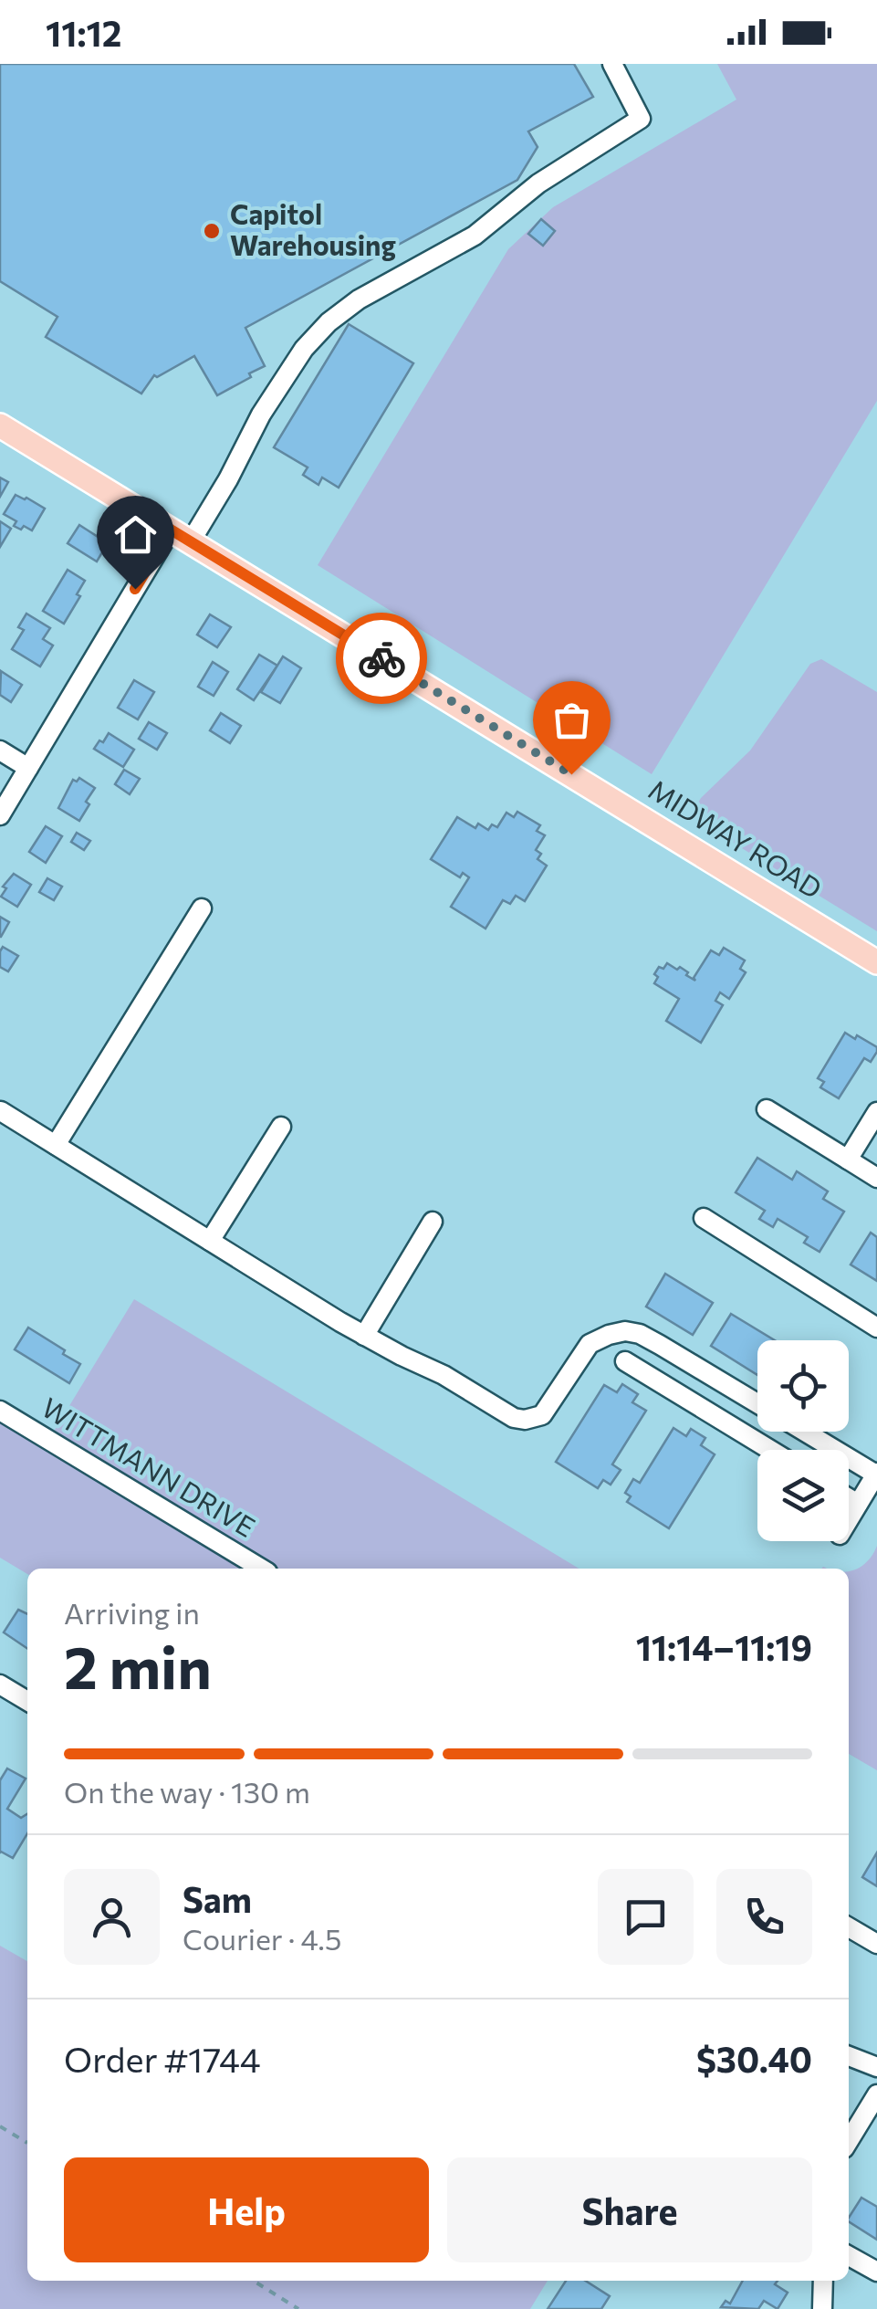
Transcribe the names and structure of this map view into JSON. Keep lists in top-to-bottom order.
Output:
{
  "streets": {
    "main road": ["MIDWAY ROAD"],
    "street": ["WITTMANN DRIVE"]
  },
  "places": ["Capitol Warehousing"],
  "page": {
    "status": "11:12",
    "heading": ["2 min", "Arriving in", "11:14–11:19"],
    "panel": [
      "Sam",
      "Courier · 4.5",
      "Order #1744",
      "$30.40"
    ],
    "bar": "On the way · 130 m",
    "buttons": ["Help", "Share"]
  }
}
